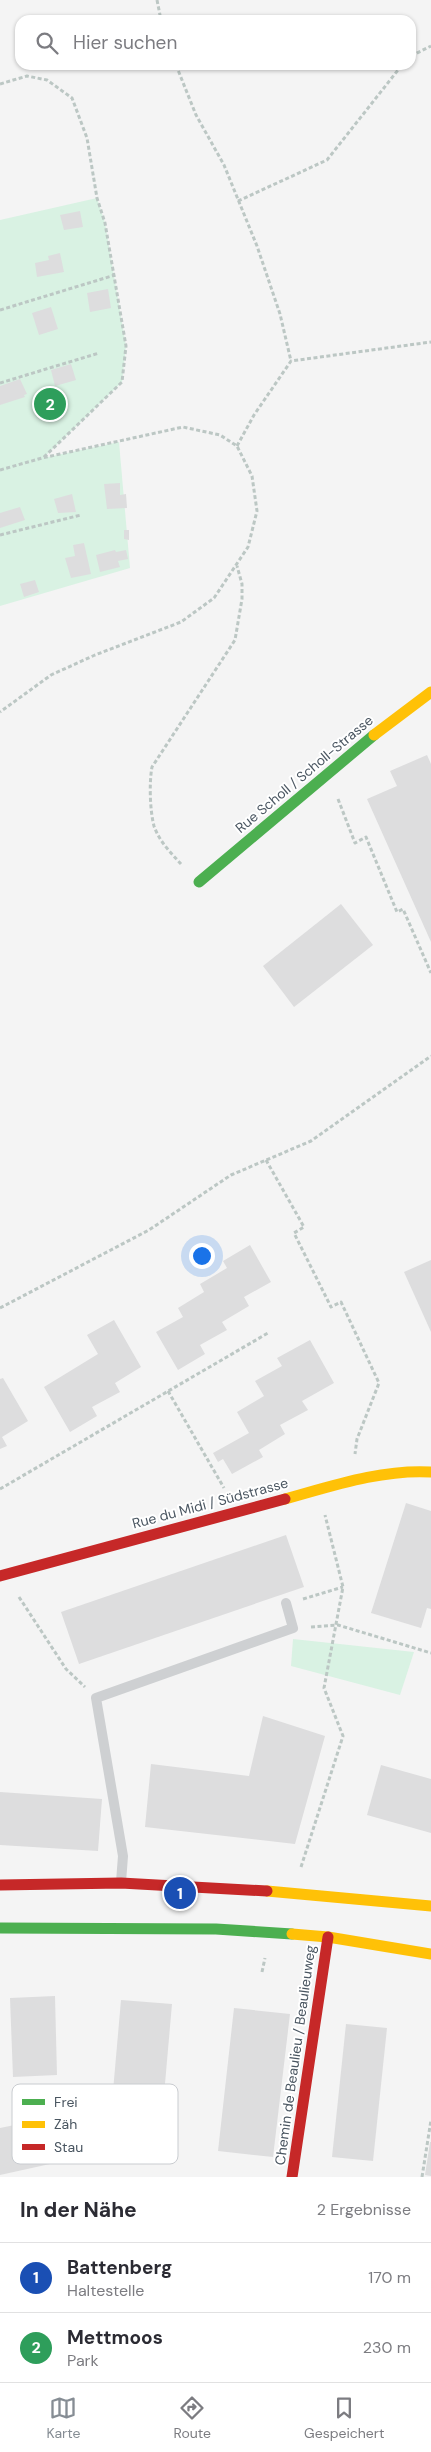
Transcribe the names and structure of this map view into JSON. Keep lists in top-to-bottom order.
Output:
{
  "streets": {
    "street": ["Rue Scholl / Scholl-Strasse", "Rue du Midi / Südstrasse", "Chemin de Beaulieu / Beaulieuweg"]
  },
  "legend": ["Frei", "Zäh", "Stau"],
  "page": {
    "search": "Hier suchen",
    "pins": ["2", "1"],
    "heading": ["In der Nähe", "2 Ergebnisse"],
    "list": [
      {
        "mark": "1",
        "name": "Battenberg",
        "note": "Haltestelle",
        "value": "170 m"
      },
      {
        "mark": "2",
        "name": "Mettmoos",
        "note": "Park",
        "value": "230 m"
      }
    ],
    "nav": ["Karte", "Route", "Gespeichert"]
  }
}
